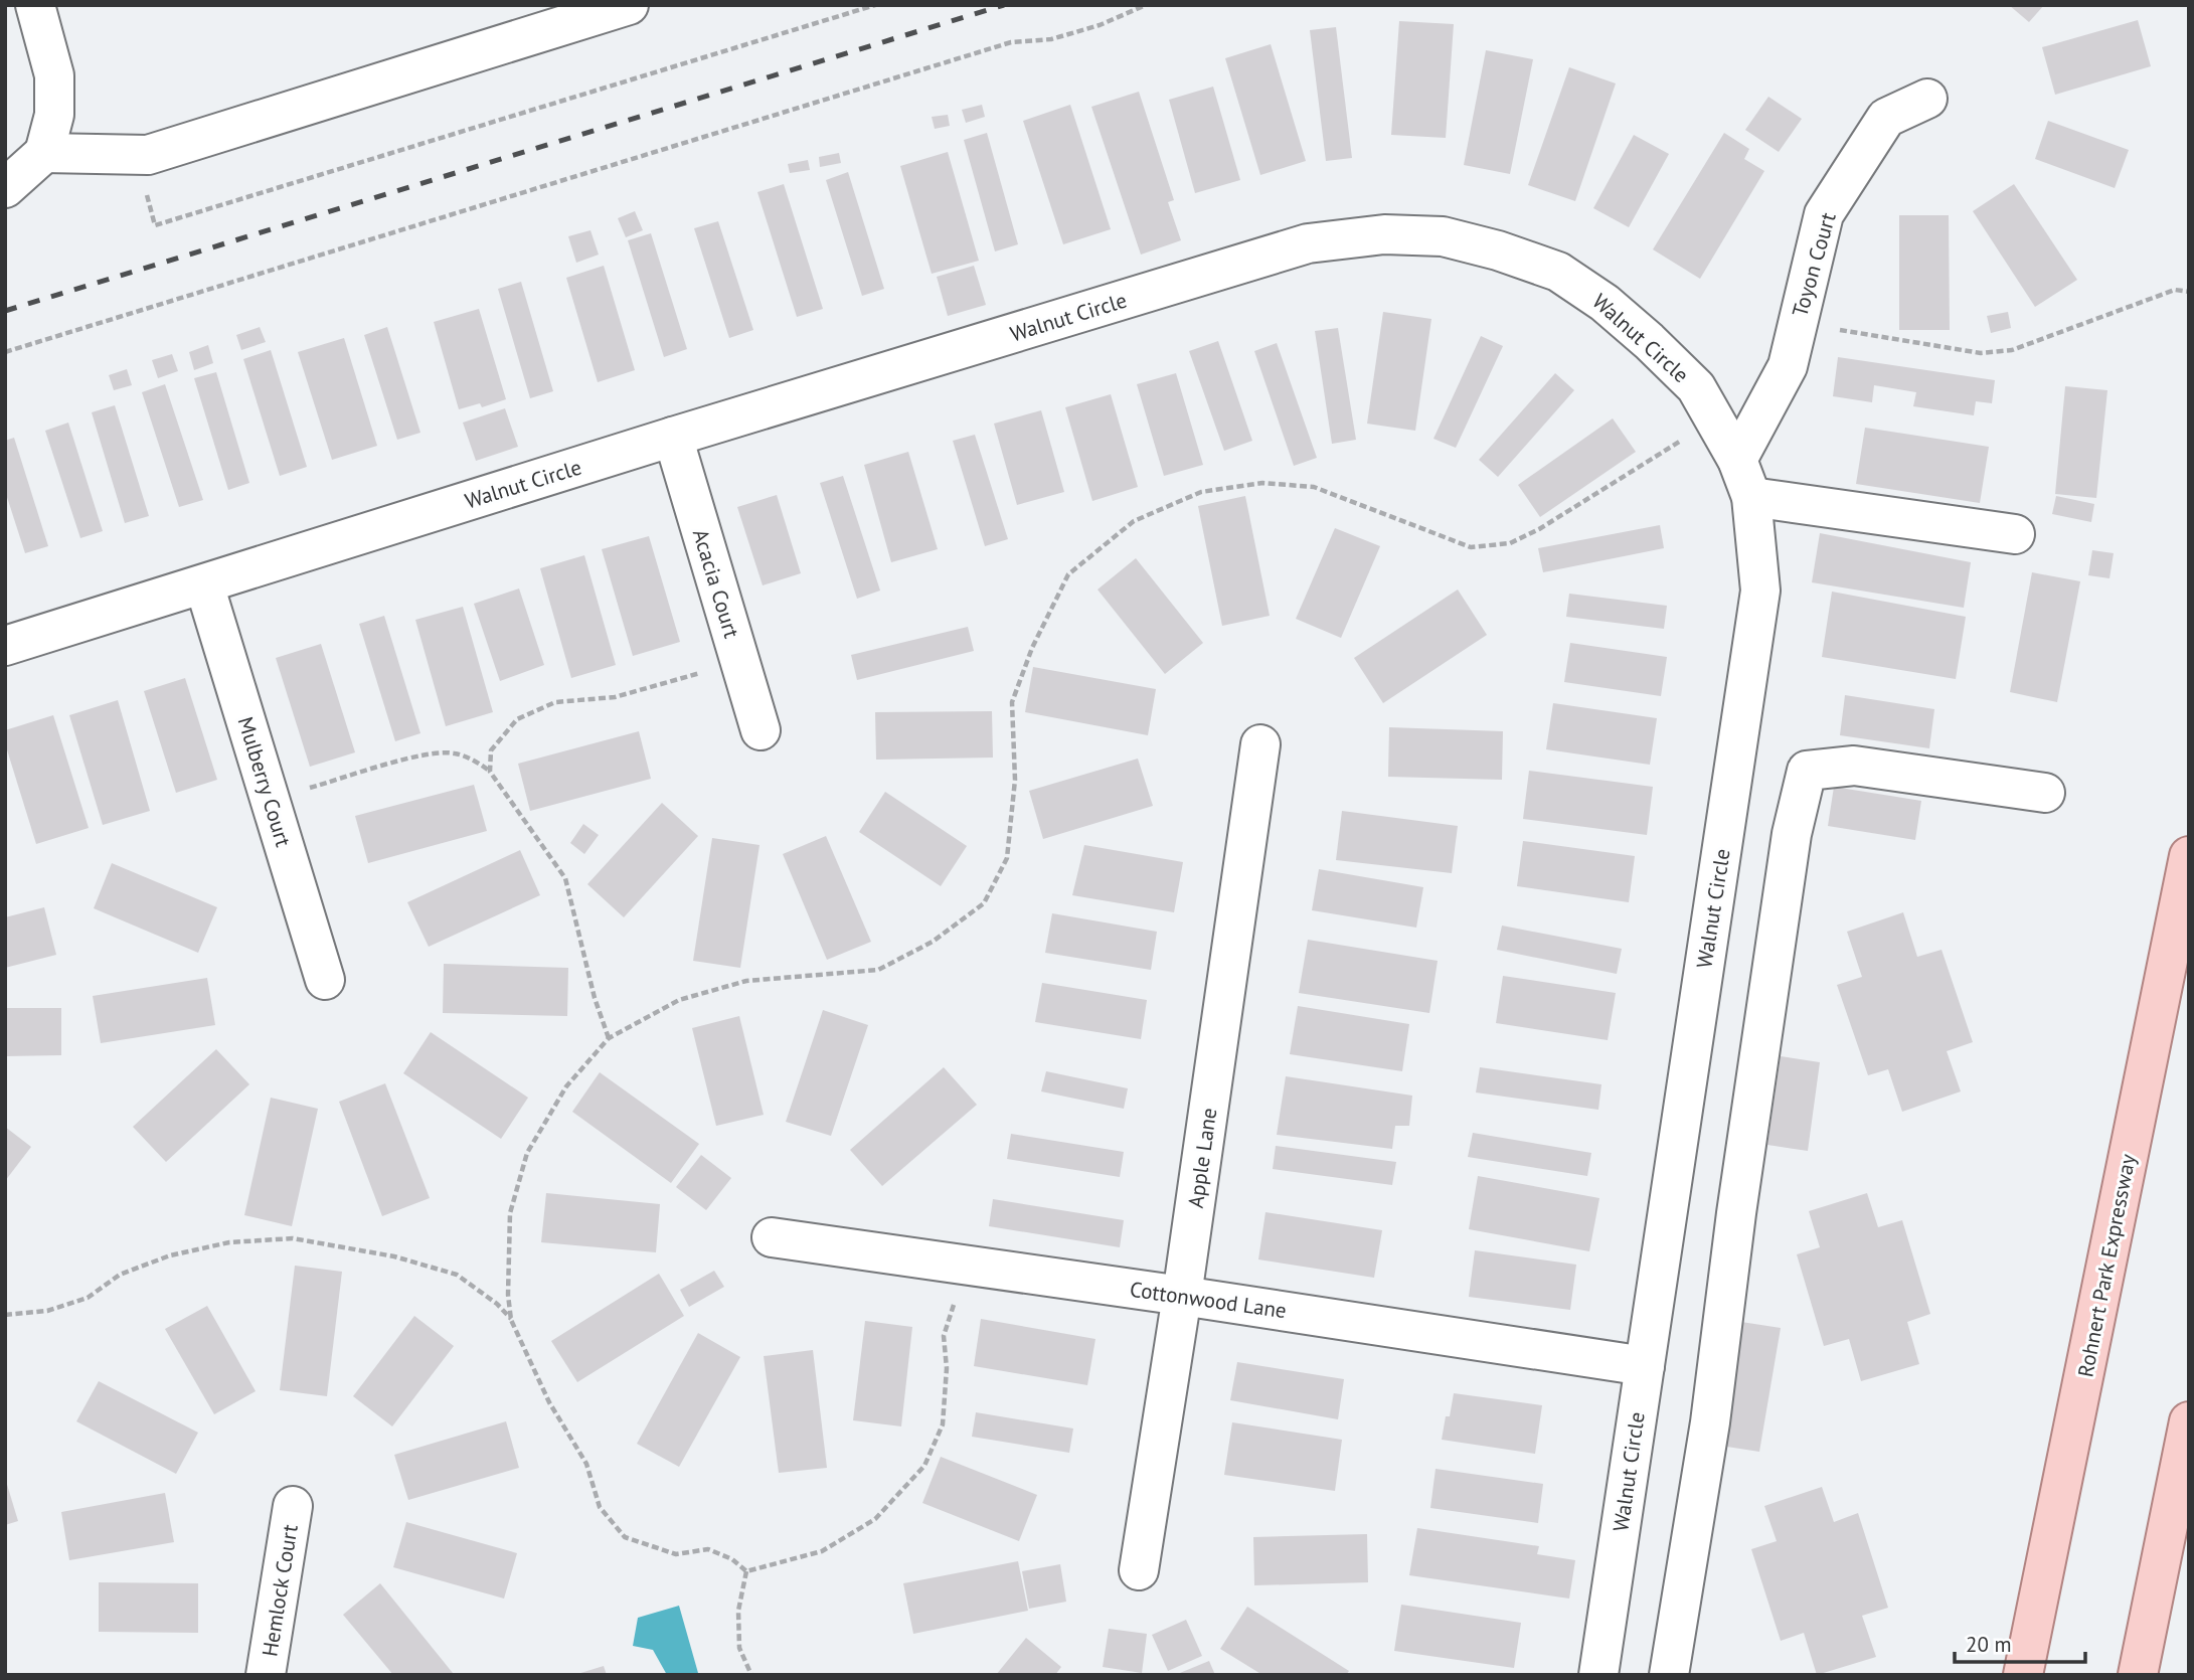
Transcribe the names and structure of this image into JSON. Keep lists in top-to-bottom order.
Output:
{
  "streets": {
    "main road": ["Rohnert Park Expressway"],
    "street": [
      "Toyon Court",
      "Walnut Circle",
      "Acacia Court",
      "Mulberry Court",
      "Apple Lane",
      "Cottonwood Lane",
      "Hemlock Court"
    ]
  },
  "crossings": [
    ["Toyon Court", "Walnut Circle"],
    ["Walnut Circle", "Acacia Court"],
    ["Walnut Circle", "Mulberry Court"],
    ["Walnut Circle", "Cottonwood Lane"],
    ["Apple Lane", "Cottonwood Lane"]
  ],
  "scale_bar": "20 m"
}
